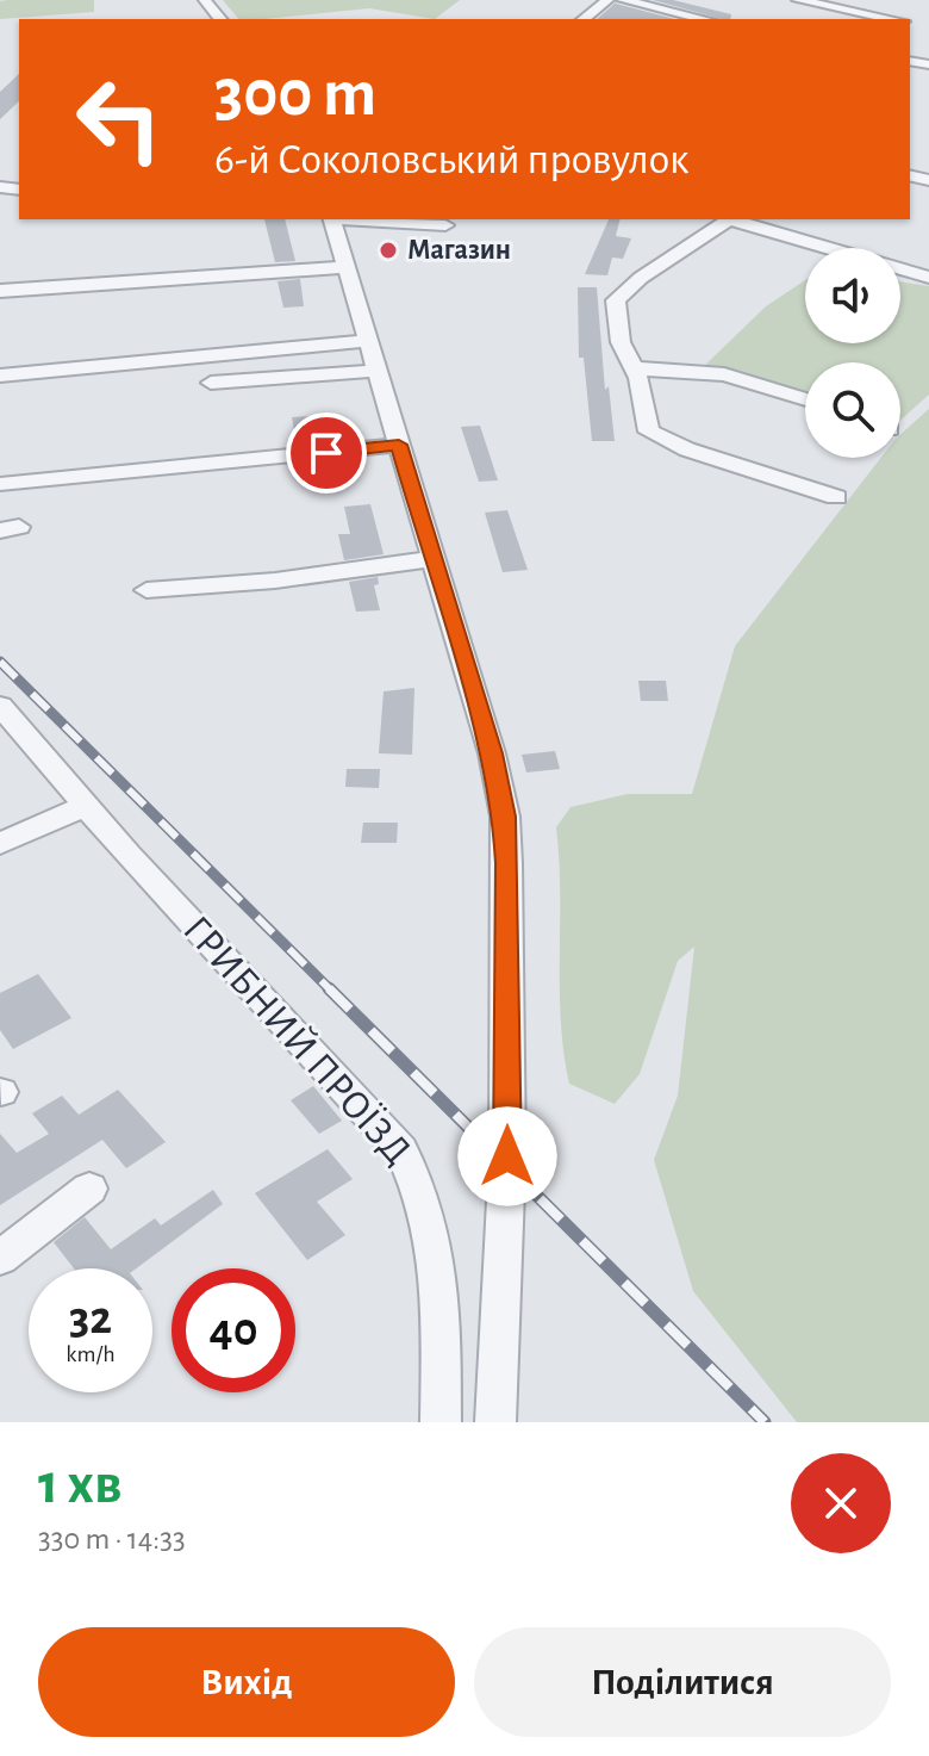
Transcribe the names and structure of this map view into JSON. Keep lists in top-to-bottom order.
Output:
{
  "streets": {
    "street": ["ГРИБНИЙ ПРОЇЗД"]
  },
  "places": ["Магазин"],
  "page": {
    "turn": ["300 m", "6-й Соколовський провулок"],
    "speed": "32 km/h",
    "limit": "40",
    "heading": ["1 хв", "330 m · 14:33"],
    "buttons": ["Вихід", "Поділитися"]
  }
}
